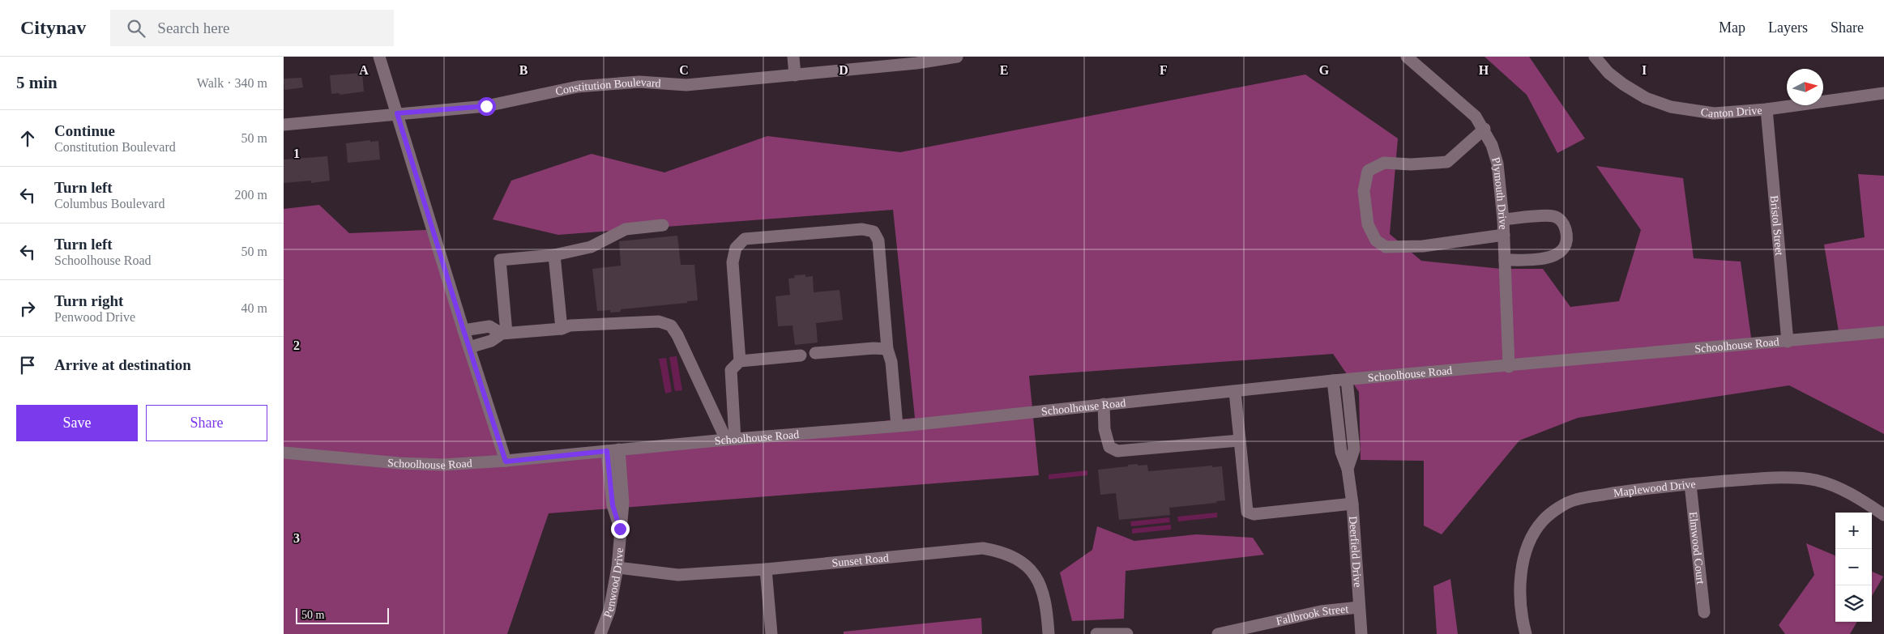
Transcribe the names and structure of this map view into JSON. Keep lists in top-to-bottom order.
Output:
{
  "streets": {
    "street": [
      "Constitution Boulevard",
      "Canton Drive",
      "Plymouth Drive",
      "Bristol Street",
      "Schoolhouse Road",
      "Maplewood Drive",
      "Elmwood Court",
      "Deerfield Drive",
      "Sunset Road",
      "Penwood Drive",
      "Fallbrook Street"
    ]
  },
  "crossings": [
    ["Canton Drive", "Bristol Street"],
    ["Plymouth Drive", "Schoolhouse Road"],
    ["Bristol Street", "Schoolhouse Road"],
    ["Schoolhouse Road", "Deerfield Drive"],
    ["Schoolhouse Road", "Penwood Drive"],
    ["Maplewood Drive", "Elmwood Court"],
    ["Deerfield Drive", "Fallbrook Street"],
    ["Sunset Road", "Penwood Drive"]
  ],
  "scale_bar": "50 m",
  "north": "right",
  "page": {
    "header": "Citynav",
    "search": "Search here",
    "nav": ["Map", "Layers", "Share"],
    "heading": ["5 min", "Walk · 340 m"],
    "list": [
      ["Continue", "Constitution Boulevard", "50 m"],
      ["Turn left", "Columbus Boulevard", "200 m"],
      ["Turn left", "Schoolhouse Road", "50 m"],
      ["Turn right", "Penwood Drive", "40 m"],
      "Arrive at destination"
    ],
    "buttons": ["Save", "Share"],
    "map_buttons": ["+", "−"],
    "scale": "50 m"
  },
  "grid": {
    "columns": [
      "A",
      "B",
      "C",
      "D",
      "E",
      "F",
      "G",
      "H",
      "I"
    ],
    "rows": ["1", "2", "3"]
  }
}
